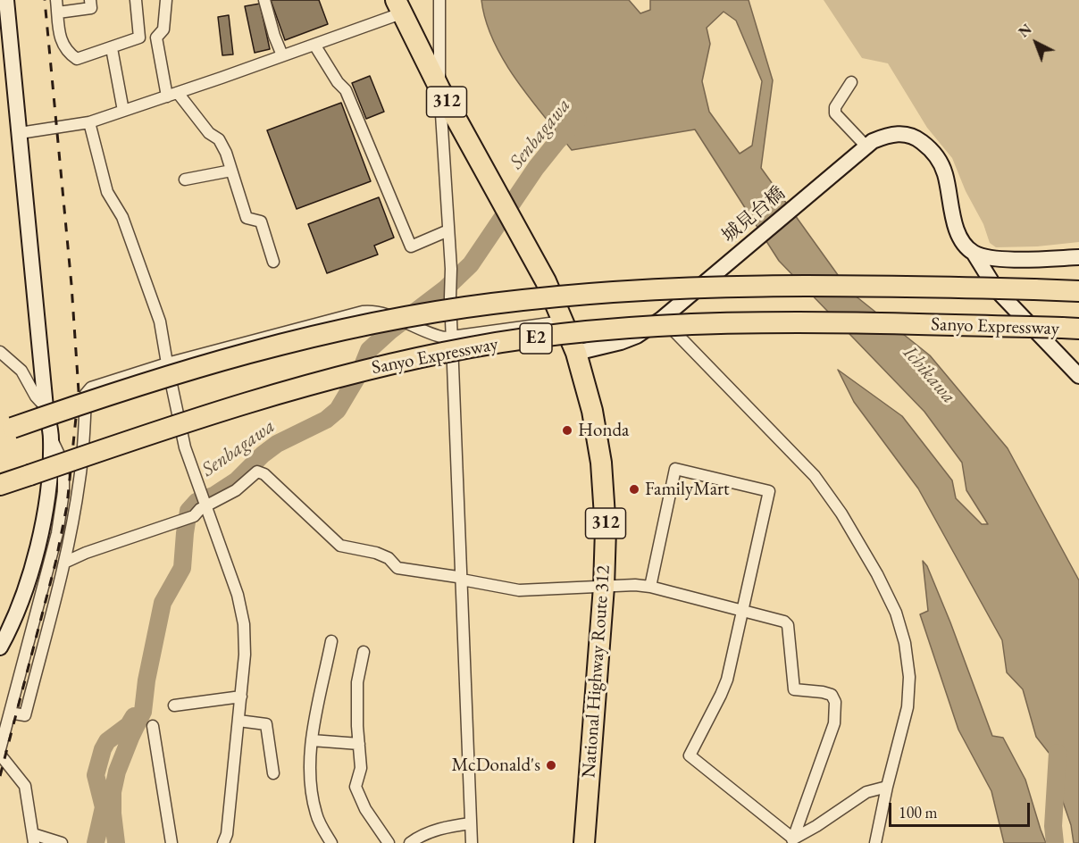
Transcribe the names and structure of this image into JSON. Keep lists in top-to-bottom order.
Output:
{
  "streets": {
    "highway": [
      "312",
      "Sanyo Expressway",
      "E2",
      "National Highway Route 312"
    ],
    "street": ["城見台橋"]
  },
  "crossings": [
    ["城見台橋", "National Highway Route 312"]
  ],
  "water": ["Senbagawa", "Ichikawa"],
  "places": ["Honda", "FamilyMart", "McDonald's"],
  "scale_bar": "100 m",
  "north": "top left"
}
